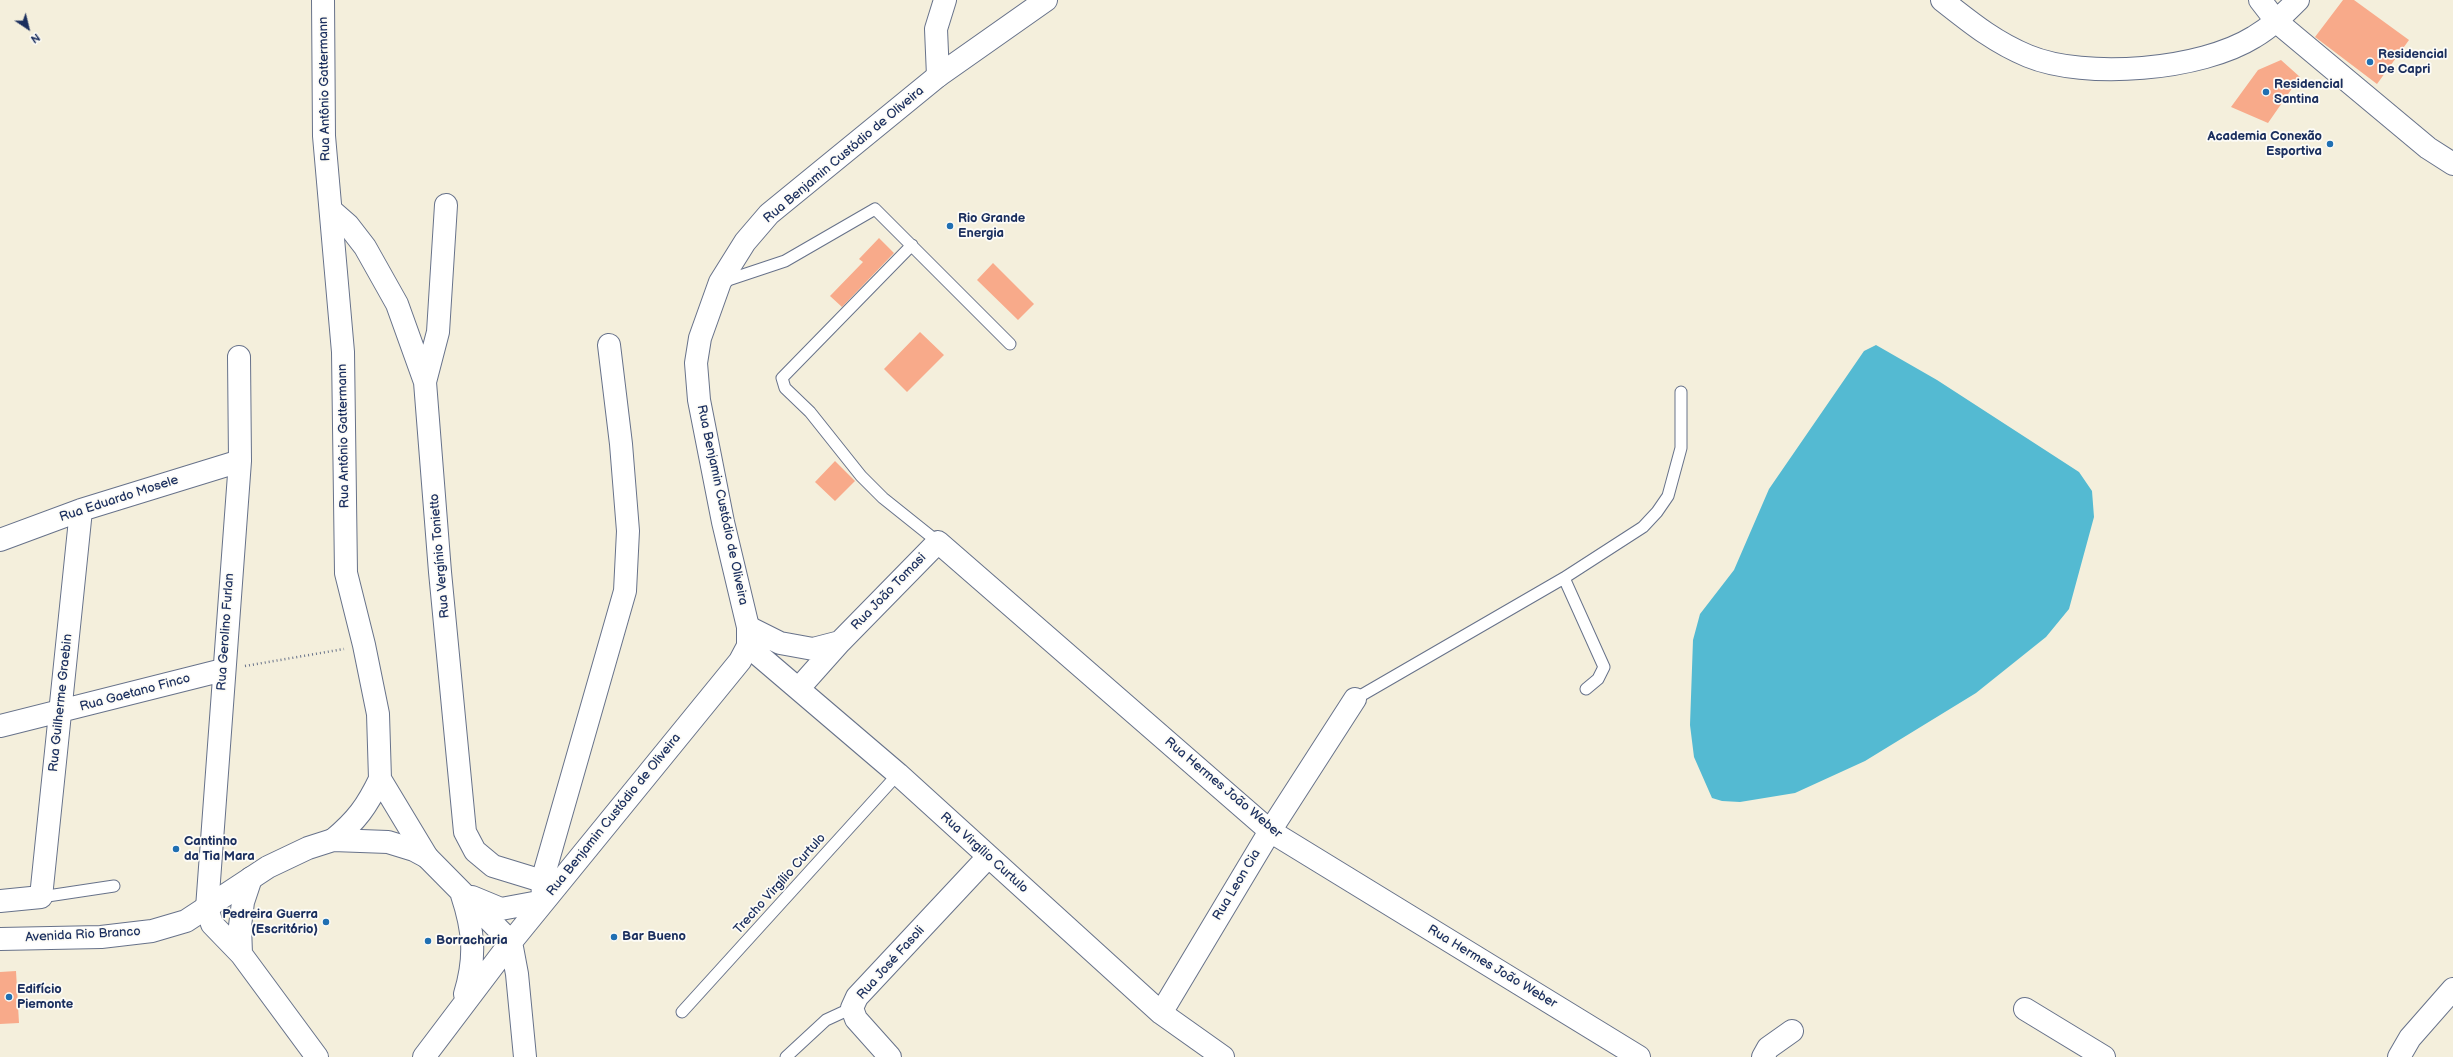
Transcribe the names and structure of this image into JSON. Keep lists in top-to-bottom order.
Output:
{
  "streets": {
    "street": [
      "Rua Antônio Gattermann",
      "Rua Benjamin Custódio de Oliveira",
      "Rua Eduardo Mosele",
      "Rua Vergínio Tonietto",
      "Rua João Tomasi",
      "Rua Gerolino Furlan",
      "Rua Gaetano Finco",
      "Rua Guilherme Graebin",
      "Rua Hermes João Weber",
      "Rua Virgílio Curtulo",
      "Rua Leon Cia",
      "Avenida Rio Branco",
      "Rua José Fasoli"
    ],
    "lane": ["Trecho Virgílio Curtulo"]
  },
  "crossings": [
    ["Rua Antônio Gattermann", "Rua Vergínio Tonietto"],
    ["Rua Antônio Gattermann", "Avenida Rio Branco"],
    ["Rua Benjamin Custódio de Oliveira", "Rua Vergínio Tonietto"],
    ["Rua Benjamin Custódio de Oliveira", "Rua Virgílio Curtulo"],
    ["Rua Benjamin Custódio de Oliveira", "Avenida Rio Branco"],
    ["Rua Eduardo Mosele", "Rua Gerolino Furlan"],
    ["Rua Eduardo Mosele", "Rua Guilherme Graebin"],
    ["Rua João Tomasi", "Rua Hermes João Weber"],
    ["Rua João Tomasi", "Rua Virgílio Curtulo"],
    ["Rua Gerolino Furlan", "Rua Gaetano Finco"],
    ["Rua Gerolino Furlan", "Avenida Rio Branco"],
    ["Rua Gaetano Finco", "Rua Guilherme Graebin"],
    ["Rua Hermes João Weber", "Rua Leon Cia"],
    ["Rua Virgílio Curtulo", "Trecho Virgílio Curtulo"],
    ["Rua Virgílio Curtulo", "Rua Leon Cia"],
    ["Rua Virgílio Curtulo", "Rua José Fasoli"]
  ],
  "places": [
    "Residencial De Capri",
    "Residencial Santina",
    "Academia Conexão Esportiva",
    "Rio Grande Energia",
    "Cantinho da Tia Mara",
    "Pedreira Guerra (Escritório)",
    "Bar Bueno",
    "Borracharia",
    "Edifício Piemonte"
  ],
  "north": "bottom right"
}
